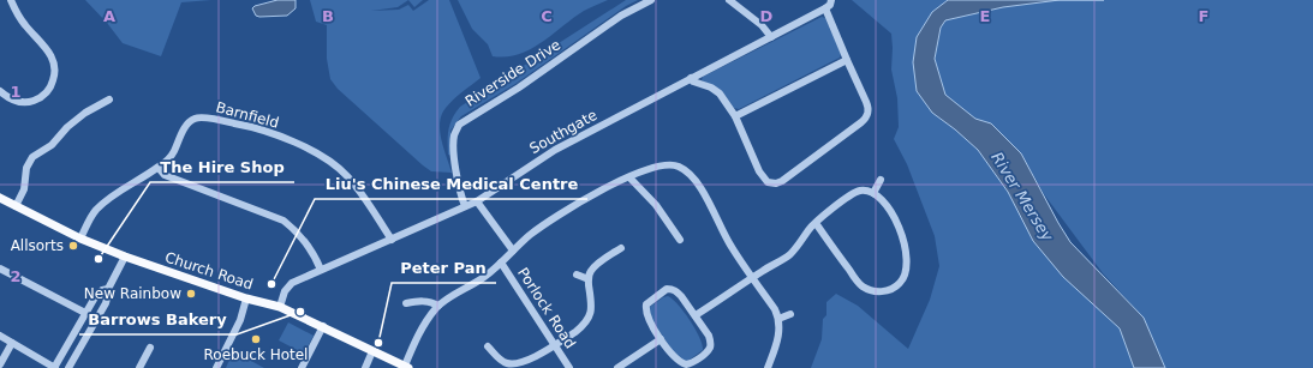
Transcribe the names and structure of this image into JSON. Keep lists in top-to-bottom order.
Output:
{
  "streets": {
    "main road": ["Church Road"],
    "street": [
      "Riverside Drive",
      "Barnfield",
      "Southgate",
      "Porlock Road"
    ]
  },
  "crossings": [
    ["Riverside Drive", "Southgate"],
    ["Barnfield", "Southgate"],
    ["Barnfield", "Church Road"],
    ["Southgate", "Church Road"]
  ],
  "water": ["River Mersey"],
  "places": [
    "Allsorts",
    "The Hire Shop",
    "Liu's Chinese Medical Centre",
    "New Rainbow",
    "Barrows Bakery",
    "Roebuck Hotel",
    "Peter Pan"
  ],
  "grid": {
    "columns": [
      "A",
      "B",
      "C",
      "D",
      "E",
      "F"
    ],
    "rows": ["1", "2"]
  }
}
